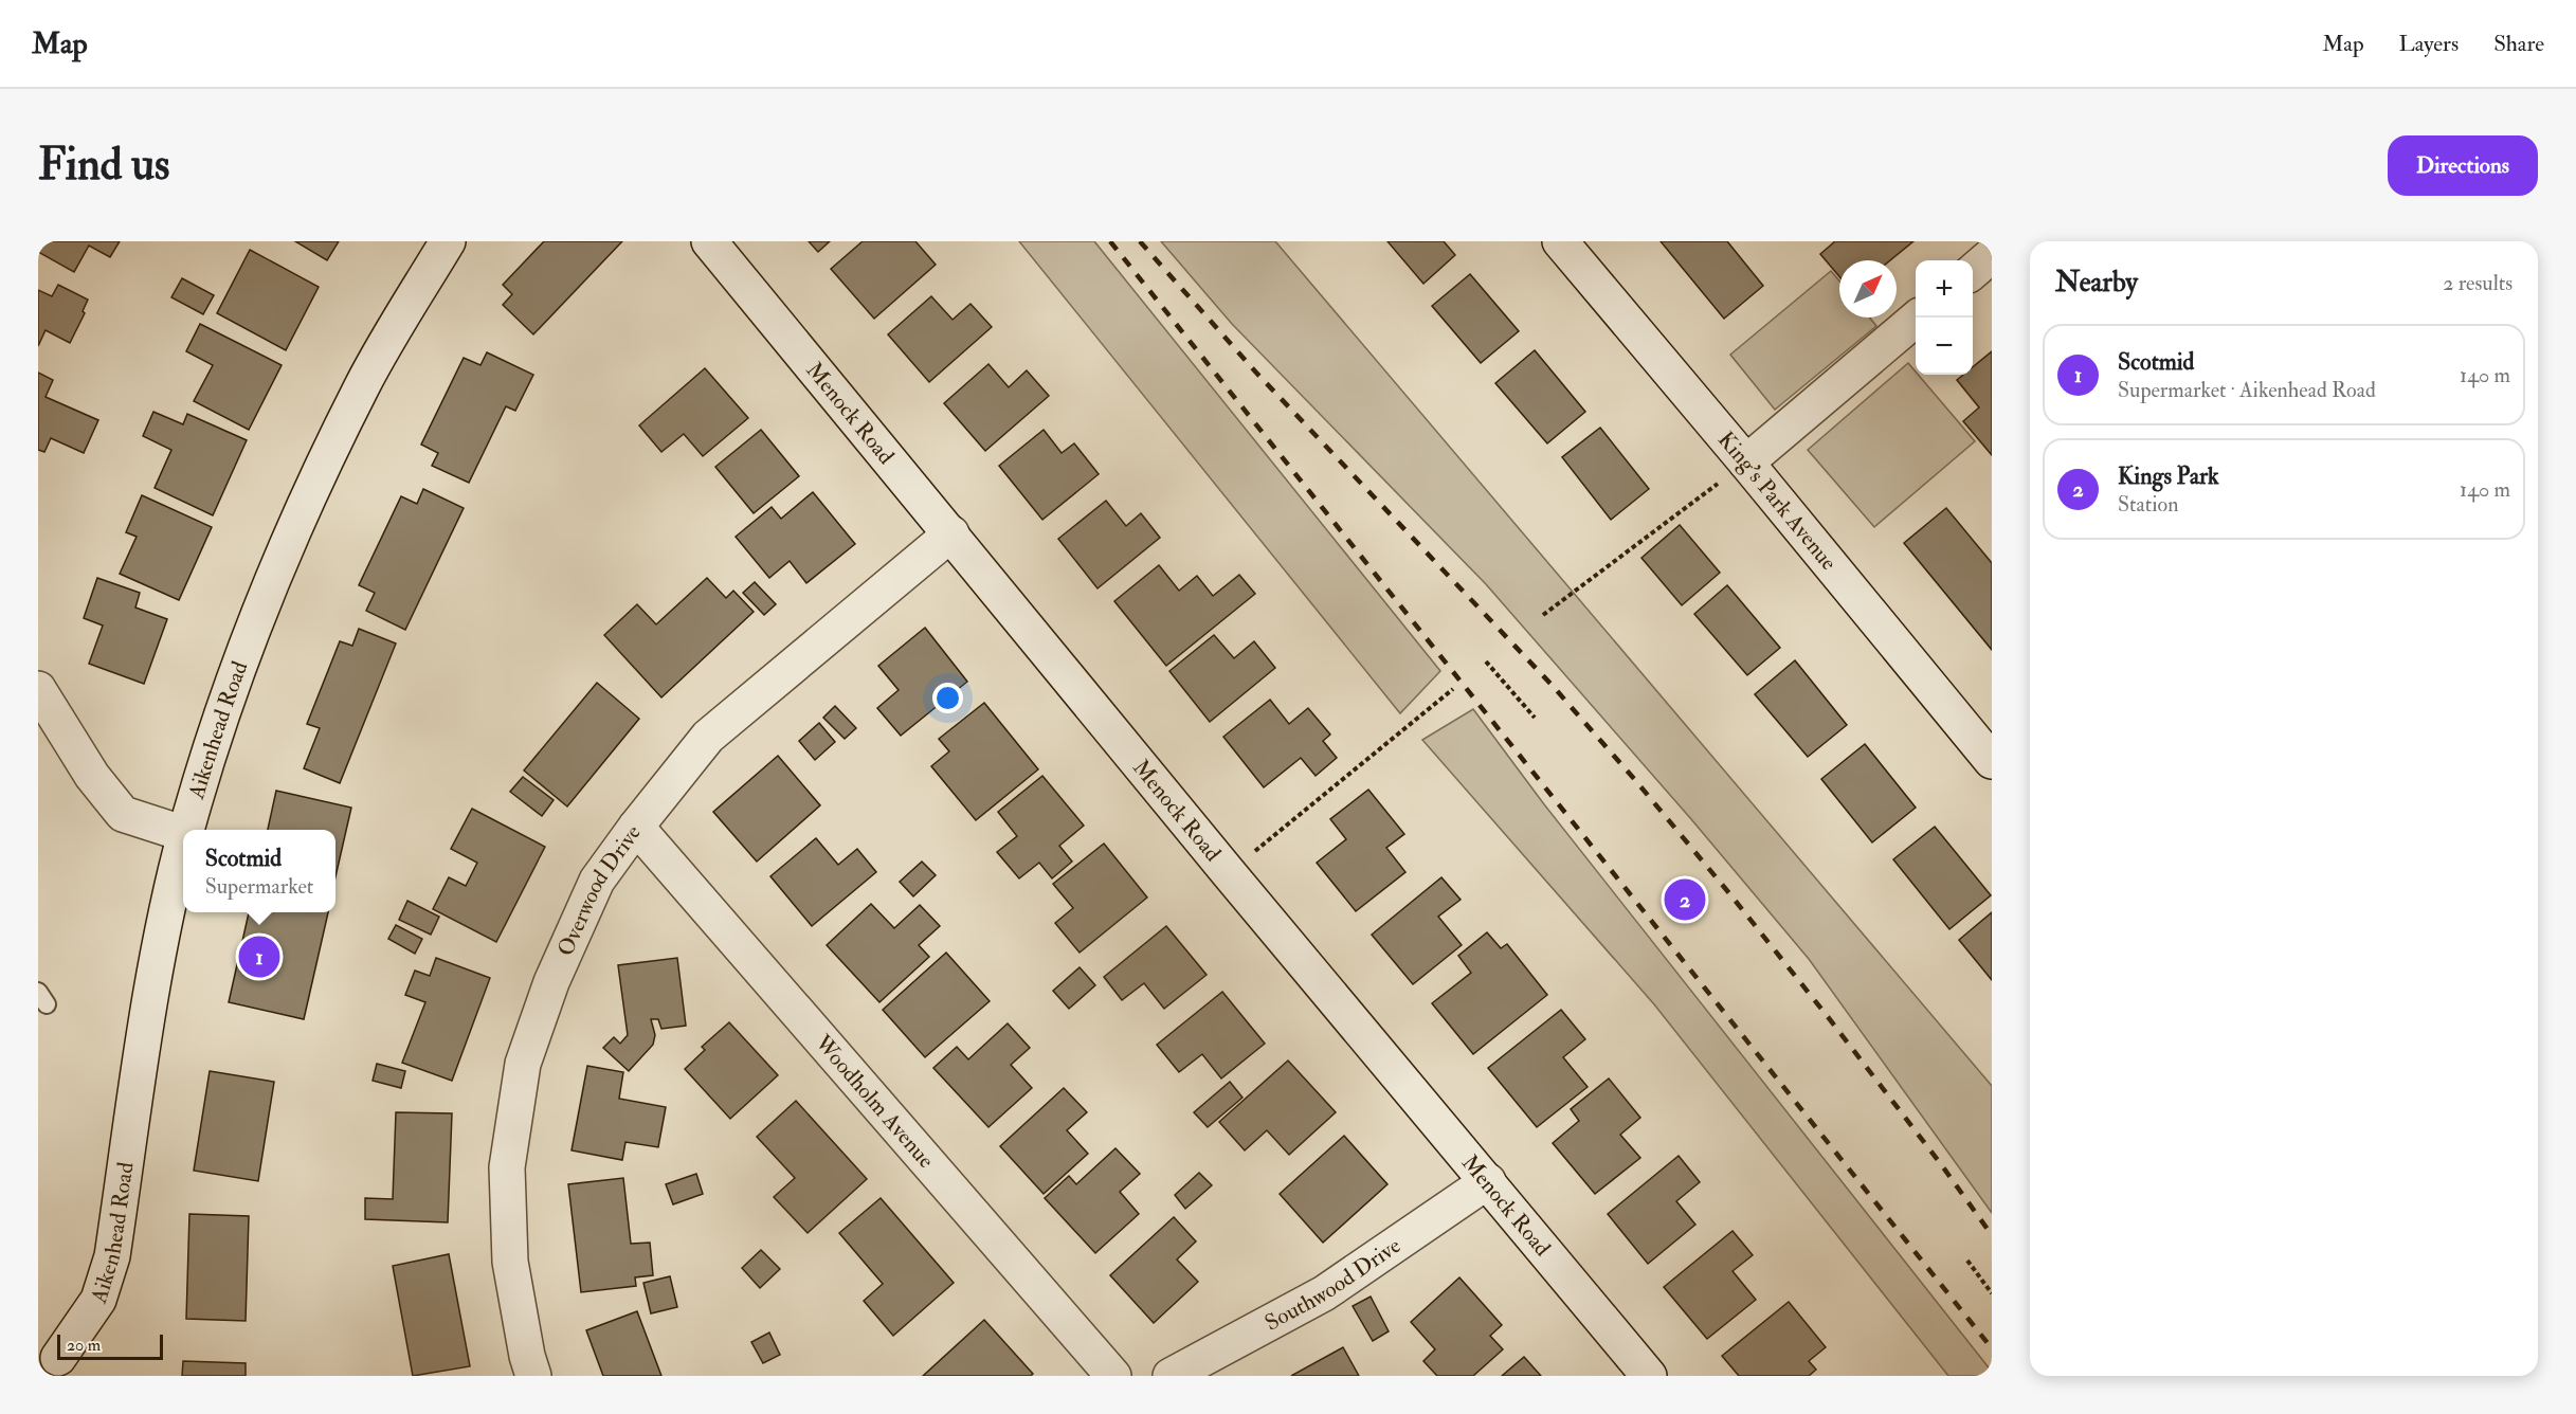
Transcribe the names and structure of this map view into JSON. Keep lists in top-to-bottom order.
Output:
{
  "streets": {
    "street": [
      "Menock Road",
      "King's Park Avenue",
      "Aikenhead Road",
      "Overwood Drive",
      "Woodholm Avenue",
      "Southwood Drive"
    ]
  },
  "crossings": [
    ["Menock Road", "Overwood Drive"],
    ["Menock Road", "Southwood Drive"],
    ["Overwood Drive", "Woodholm Avenue"]
  ],
  "scale_bar": "20 m",
  "north": "top right",
  "page": {
    "header": "Map",
    "nav": ["Map", "Layers", "Share"],
    "buttons": "Directions",
    "title": "Find us",
    "heading": ["Nearby", "2 results"],
    "map_buttons": ["+", "−"],
    "list": [
      {
        "mark": "1",
        "name": "Scotmid",
        "note": "Supermarket · Aikenhead Road",
        "value": "140 m"
      },
      {
        "mark": "2",
        "name": "Kings Park",
        "note": "Station",
        "value": "140 m"
      }
    ],
    "popup": ["Scotmid", "Supermarket"],
    "pins": ["2", "1"],
    "scale": "20 m"
  }
}
